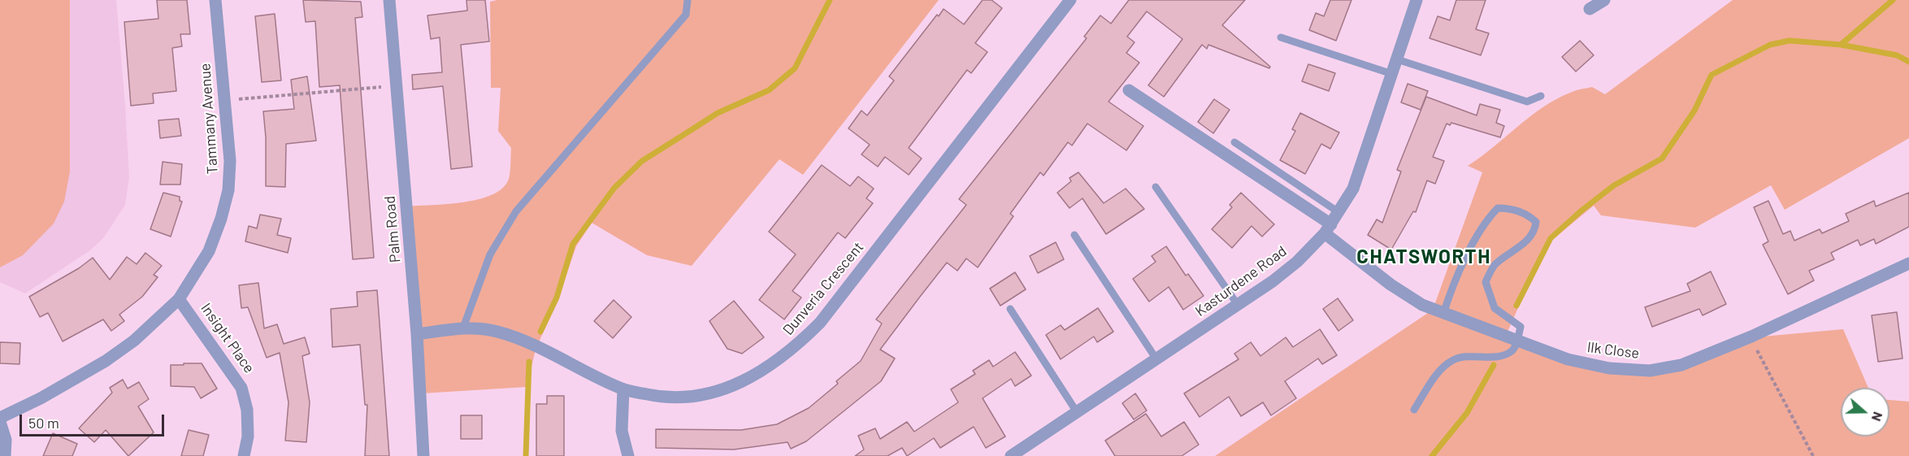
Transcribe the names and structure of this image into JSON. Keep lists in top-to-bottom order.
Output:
{
  "streets": {
    "street": [
      "Tammany Avenue",
      "Palm Road",
      "Kasturdene Road",
      "Dunveria Crescent",
      "Insight Place",
      "Ilk Close"
    ]
  },
  "crossings": [
    ["Tammany Avenue", "Insight Place"],
    ["Palm Road", "Dunveria Crescent"],
    ["Kasturdene Road", "Ilk Close"]
  ],
  "districts": ["CHATSWORTH"],
  "scale_bar": "50 m",
  "north": "right"
}
